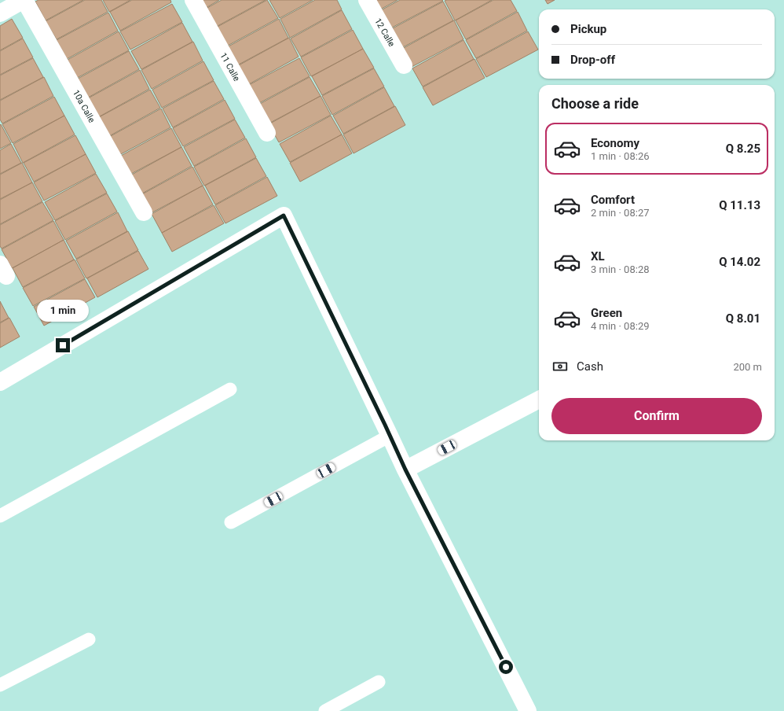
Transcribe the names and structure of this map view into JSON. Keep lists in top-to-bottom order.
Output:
{
  "streets": {
    "street": ["12 Calle", "11 Calle", "10a Calle"]
  },
  "page": {
    "banner": ["Pickup", "Drop-off"],
    "heading": "Choose a ride",
    "list": [
      {
        "name": "Economy",
        "note": "1 min · 08:26",
        "value": "Q 8.25"
      },
      {
        "name": "Comfort",
        "note": "2 min · 08:27",
        "value": "Q 11.13"
      },
      {
        "name": "XL",
        "note": "3 min · 08:28",
        "value": "Q 14.02"
      },
      {
        "name": "Green",
        "note": "4 min · 08:29",
        "value": "Q 8.01"
      }
    ],
    "bubble": "1 min",
    "pay": ["Cash", "200 m"],
    "buttons": "Confirm"
  }
}
